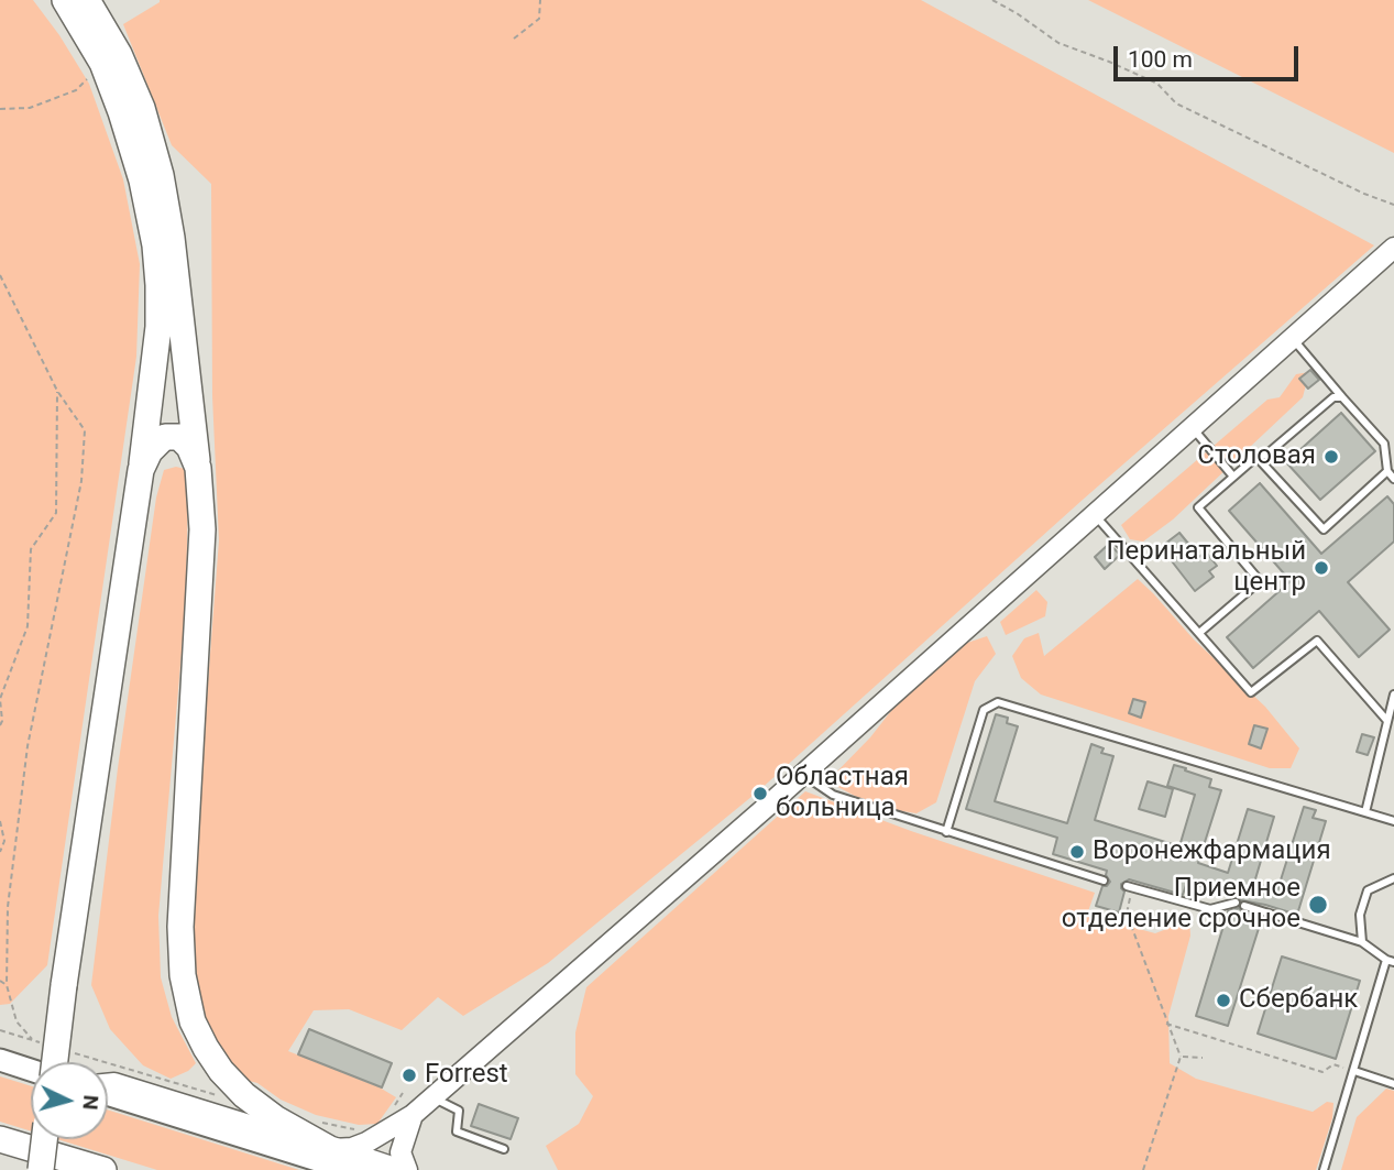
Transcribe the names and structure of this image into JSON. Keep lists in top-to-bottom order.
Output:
{
  "places": [
    "Столовая",
    "Перинатальный центр",
    "Областная больница",
    "Воронежфармация",
    "Приемное отделение срочное",
    "Сбербанк",
    "Forrest"
  ],
  "scale_bar": "100 m",
  "north": "right"
}
